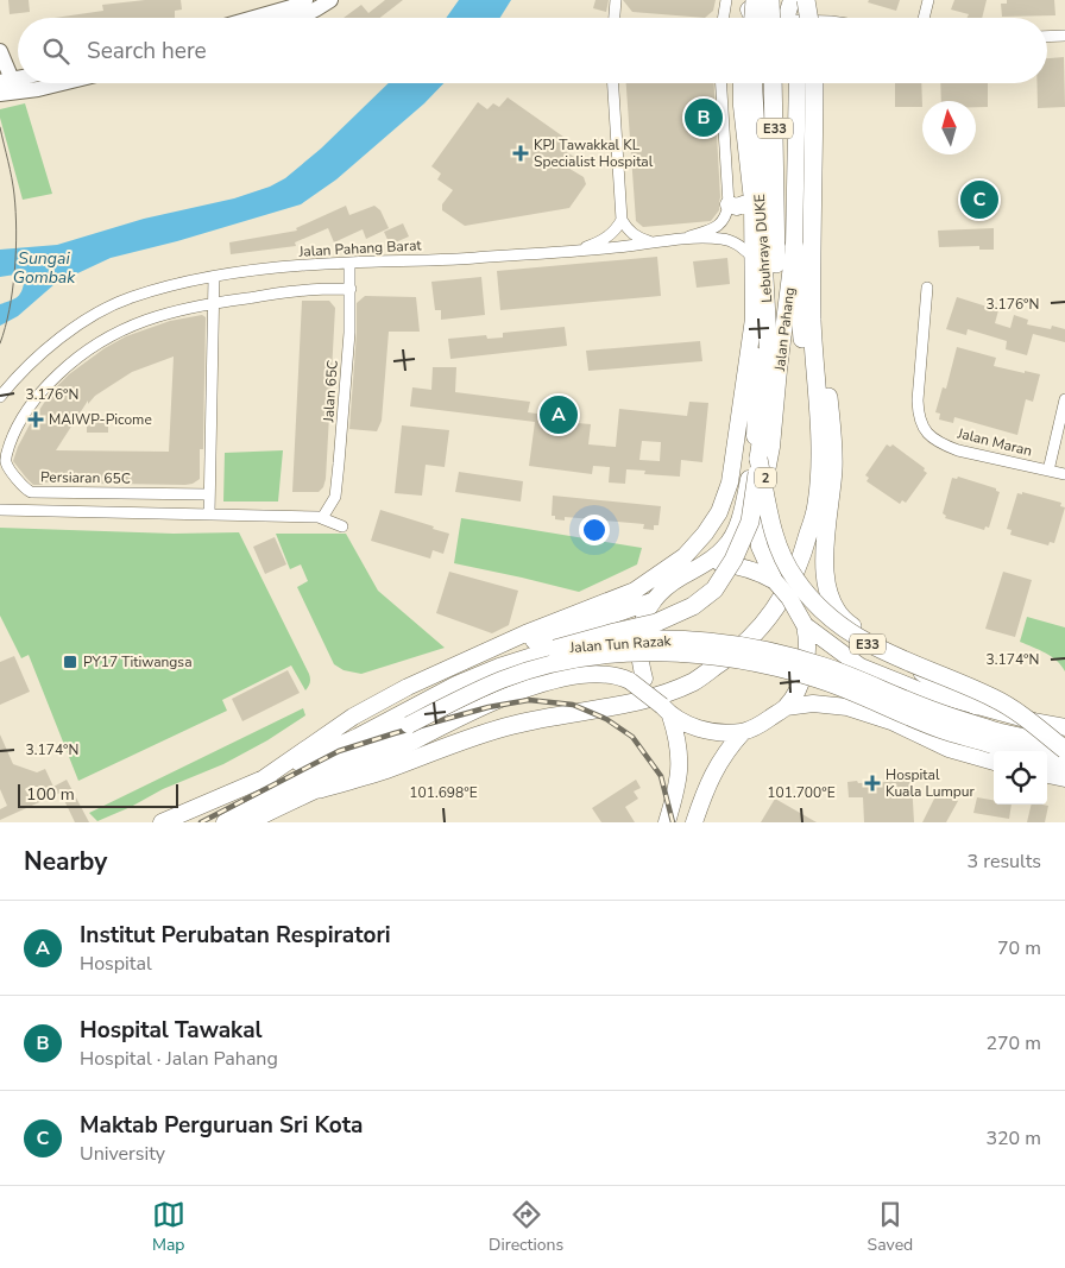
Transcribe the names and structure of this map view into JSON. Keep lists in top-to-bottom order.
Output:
{
  "streets": {
    "highway": ["E33", "Lebuhraya DUKE"],
    "main road": ["Jalan Pahang", "2", "Jalan Tun Razak"],
    "street": [
      "Jalan Pahang Barat",
      "Jalan 65C",
      "Jalan Maran",
      "Persiaran 65C"
    ]
  },
  "crossings": [
    ["E33", "Lebuhraya DUKE"],
    ["E33", "Jalan Tun Razak"],
    ["Jalan Pahang Barat", "Jalan Pahang"],
    ["Jalan Pahang Barat", "Jalan 65C"],
    ["Lebuhraya DUKE", "Jalan Pahang"],
    ["Jalan Pahang", "2"]
  ],
  "water": ["Sungai Gombak"],
  "places": {
    "health": ["KPJ Tawakkal KL Specialist Hospital", "MAIWP-Picome", "Hospital Kuala Lumpur"],
    "transit": ["PY17 Titiwangsa"]
  },
  "scale_bar": "100 m",
  "north": "top",
  "page": {
    "search": "Search here",
    "pins": ["B", "C", "A"],
    "scale": "100 m",
    "heading": ["Nearby", "3 results"],
    "list": [
      {
        "mark": "A",
        "name": "Institut Perubatan Respiratori",
        "note": "Hospital",
        "value": "70 m"
      },
      {
        "mark": "B",
        "name": "Hospital Tawakal",
        "note": "Hospital · Jalan Pahang",
        "value": "270 m"
      },
      {
        "mark": "C",
        "name": "Maktab Perguruan Sri Kota",
        "note": "University",
        "value": "320 m"
      }
    ],
    "nav": ["Map", "Directions", "Saved"]
  },
  "coordinates": [
    "3.176°N",
    "3.174°N",
    "101.698°E",
    "101.700°E"
  ]
}
